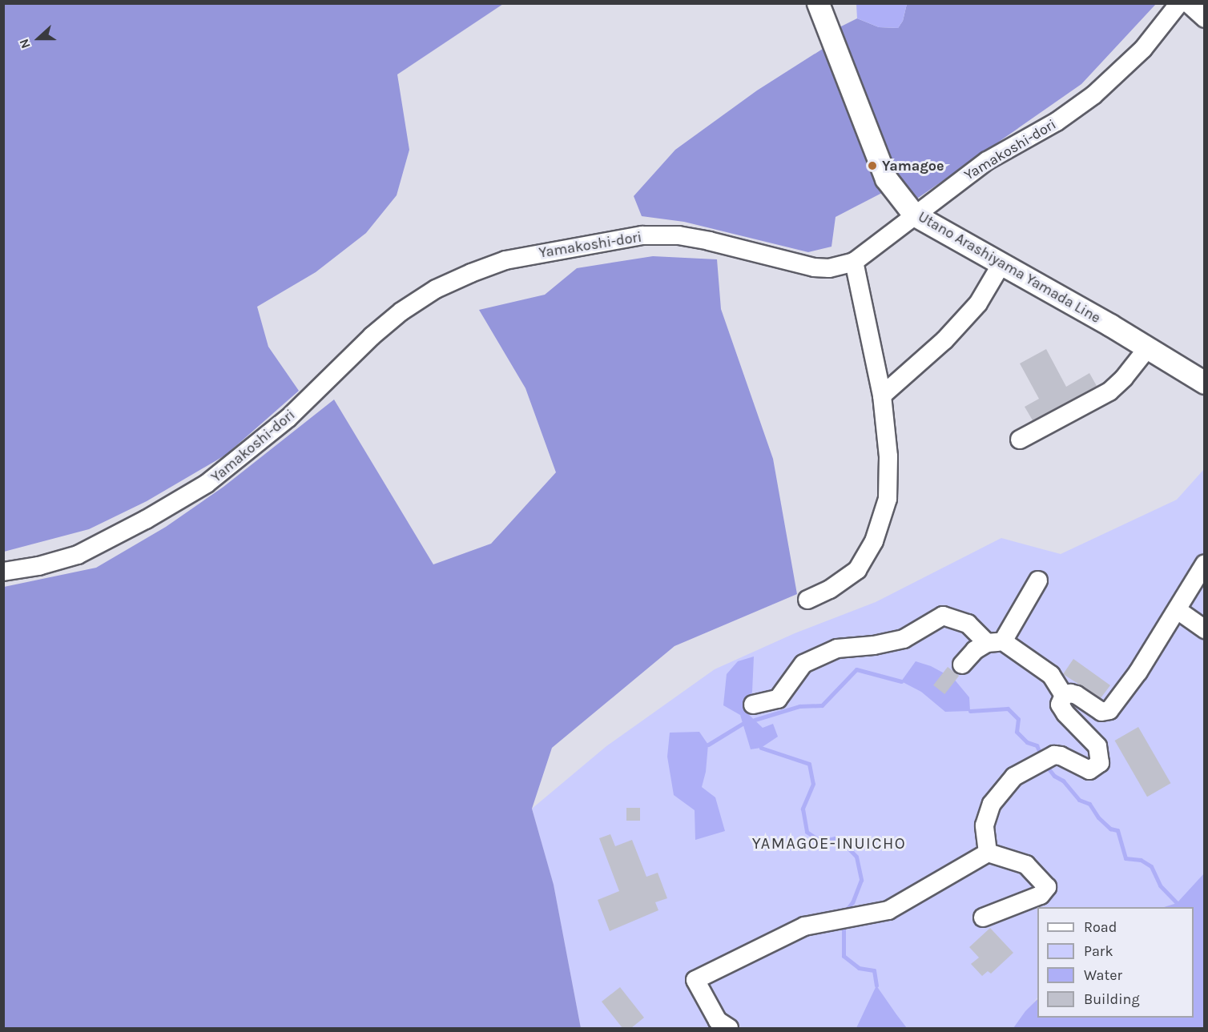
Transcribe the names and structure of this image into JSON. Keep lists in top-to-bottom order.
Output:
{
  "streets": {
    "main road": ["Utano Arashiyama Yamada Line"],
    "street": ["Yamakoshi-dori"]
  },
  "crossings": [
    ["Yamakoshi-dori", "Utano Arashiyama Yamada Line"]
  ],
  "districts": ["YAMAGOE-INUICHO"],
  "places": ["Yamagoe"],
  "legend": [
    "Road",
    "Park",
    "Water",
    "Building"
  ],
  "north": "left"
}
